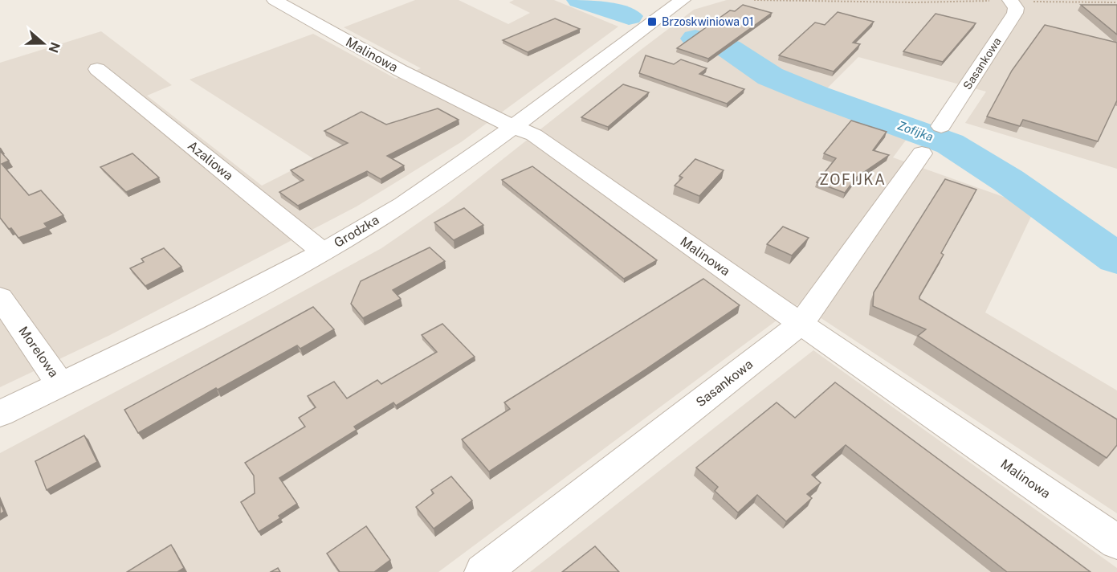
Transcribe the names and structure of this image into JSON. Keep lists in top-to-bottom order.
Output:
{
  "streets": {
    "street": [
      "Malinowa",
      "Sasankowa",
      "Azaliowa",
      "Grodzka",
      "Morelowa"
    ]
  },
  "crossings": [
    ["Malinowa", "Sasankowa"],
    ["Malinowa", "Grodzka"],
    ["Azaliowa", "Grodzka"],
    ["Grodzka", "Morelowa"]
  ],
  "districts": ["ZOFIJKA"],
  "water": ["Zofijka"],
  "places": {
    "transit": ["Brzoskwiniowa 01"]
  },
  "north": "right"
}
